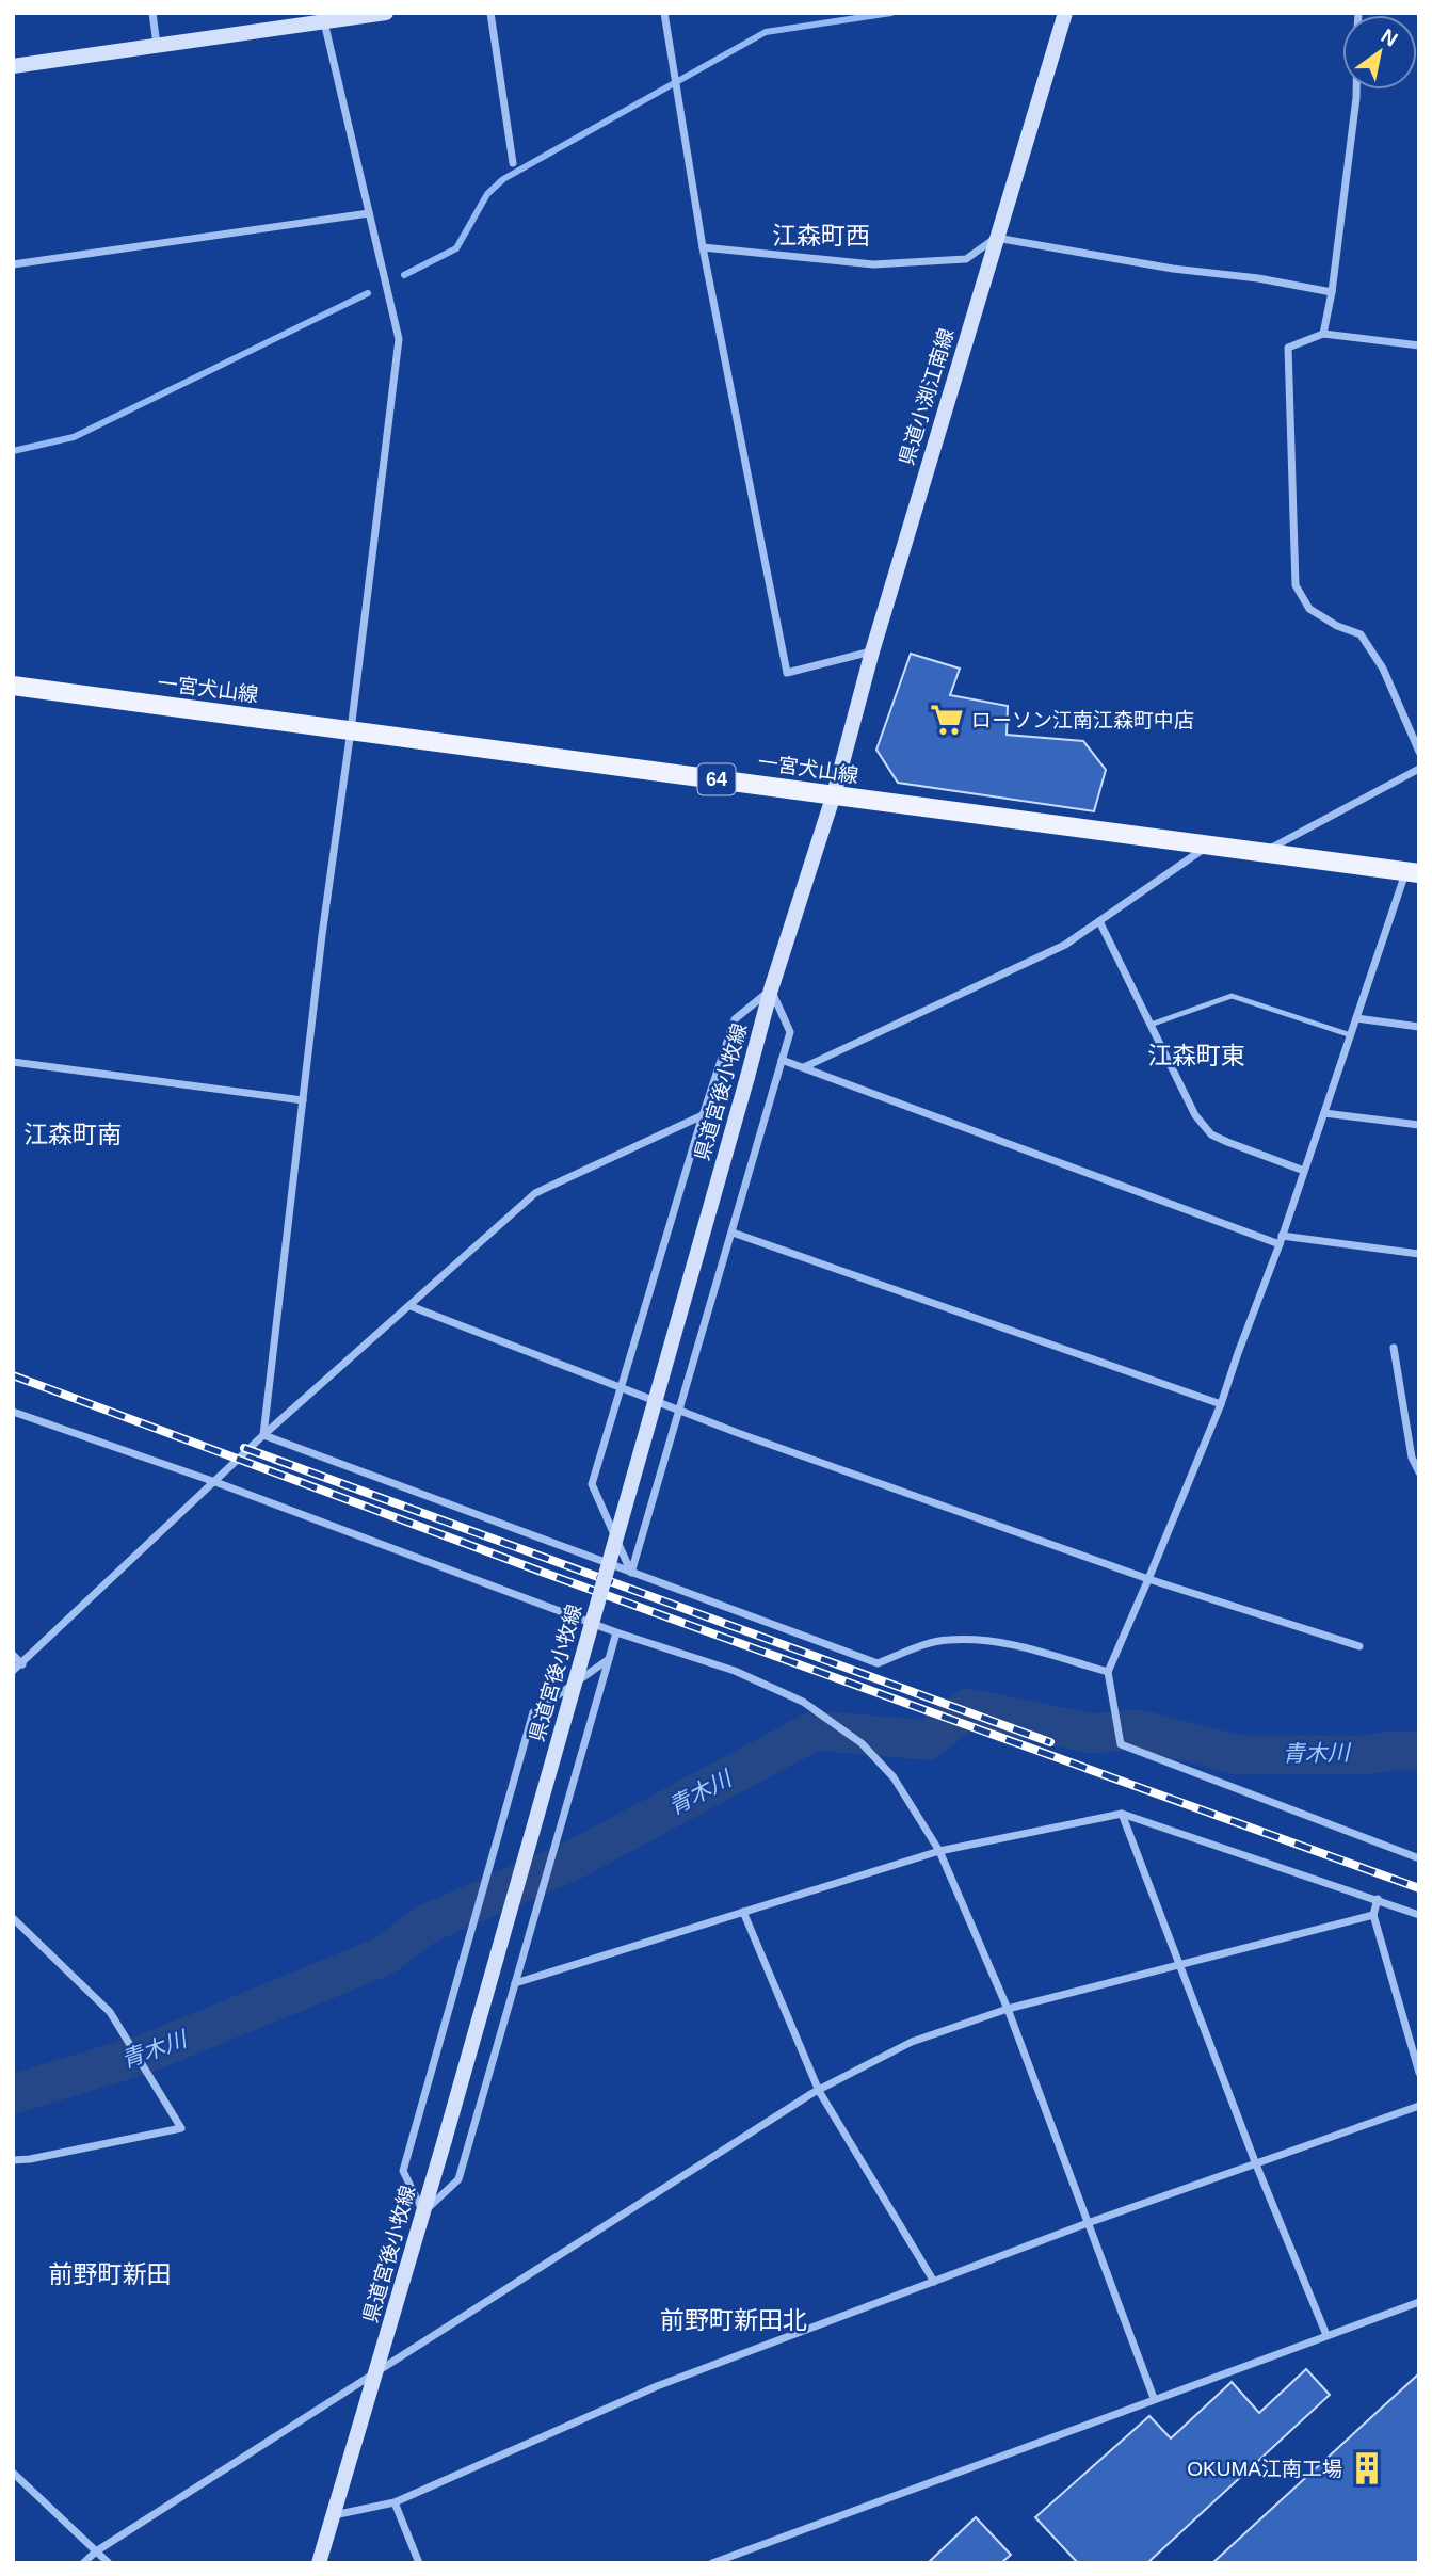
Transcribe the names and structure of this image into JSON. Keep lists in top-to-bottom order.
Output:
{
  "streets": {
    "main road": [
      "県道小渕江南線",
      "一宮犬山線",
      "64",
      "県道宮後小牧線"
    ]
  },
  "crossings": [
    ["県道小渕江南線", "一宮犬山線"],
    ["県道小渕江南線", "県道宮後小牧線"],
    ["一宮犬山線", "県道宮後小牧線"]
  ],
  "districts": [
    "江森町西",
    "江森町東",
    "江森町南",
    "前野町新田",
    "前野町新田北"
  ],
  "water": ["青木川"],
  "places": {
    "supermarket": ["ローソン江南江森町中店"],
    "building": ["OKUMA江南工場"]
  },
  "north": "top right"
}
